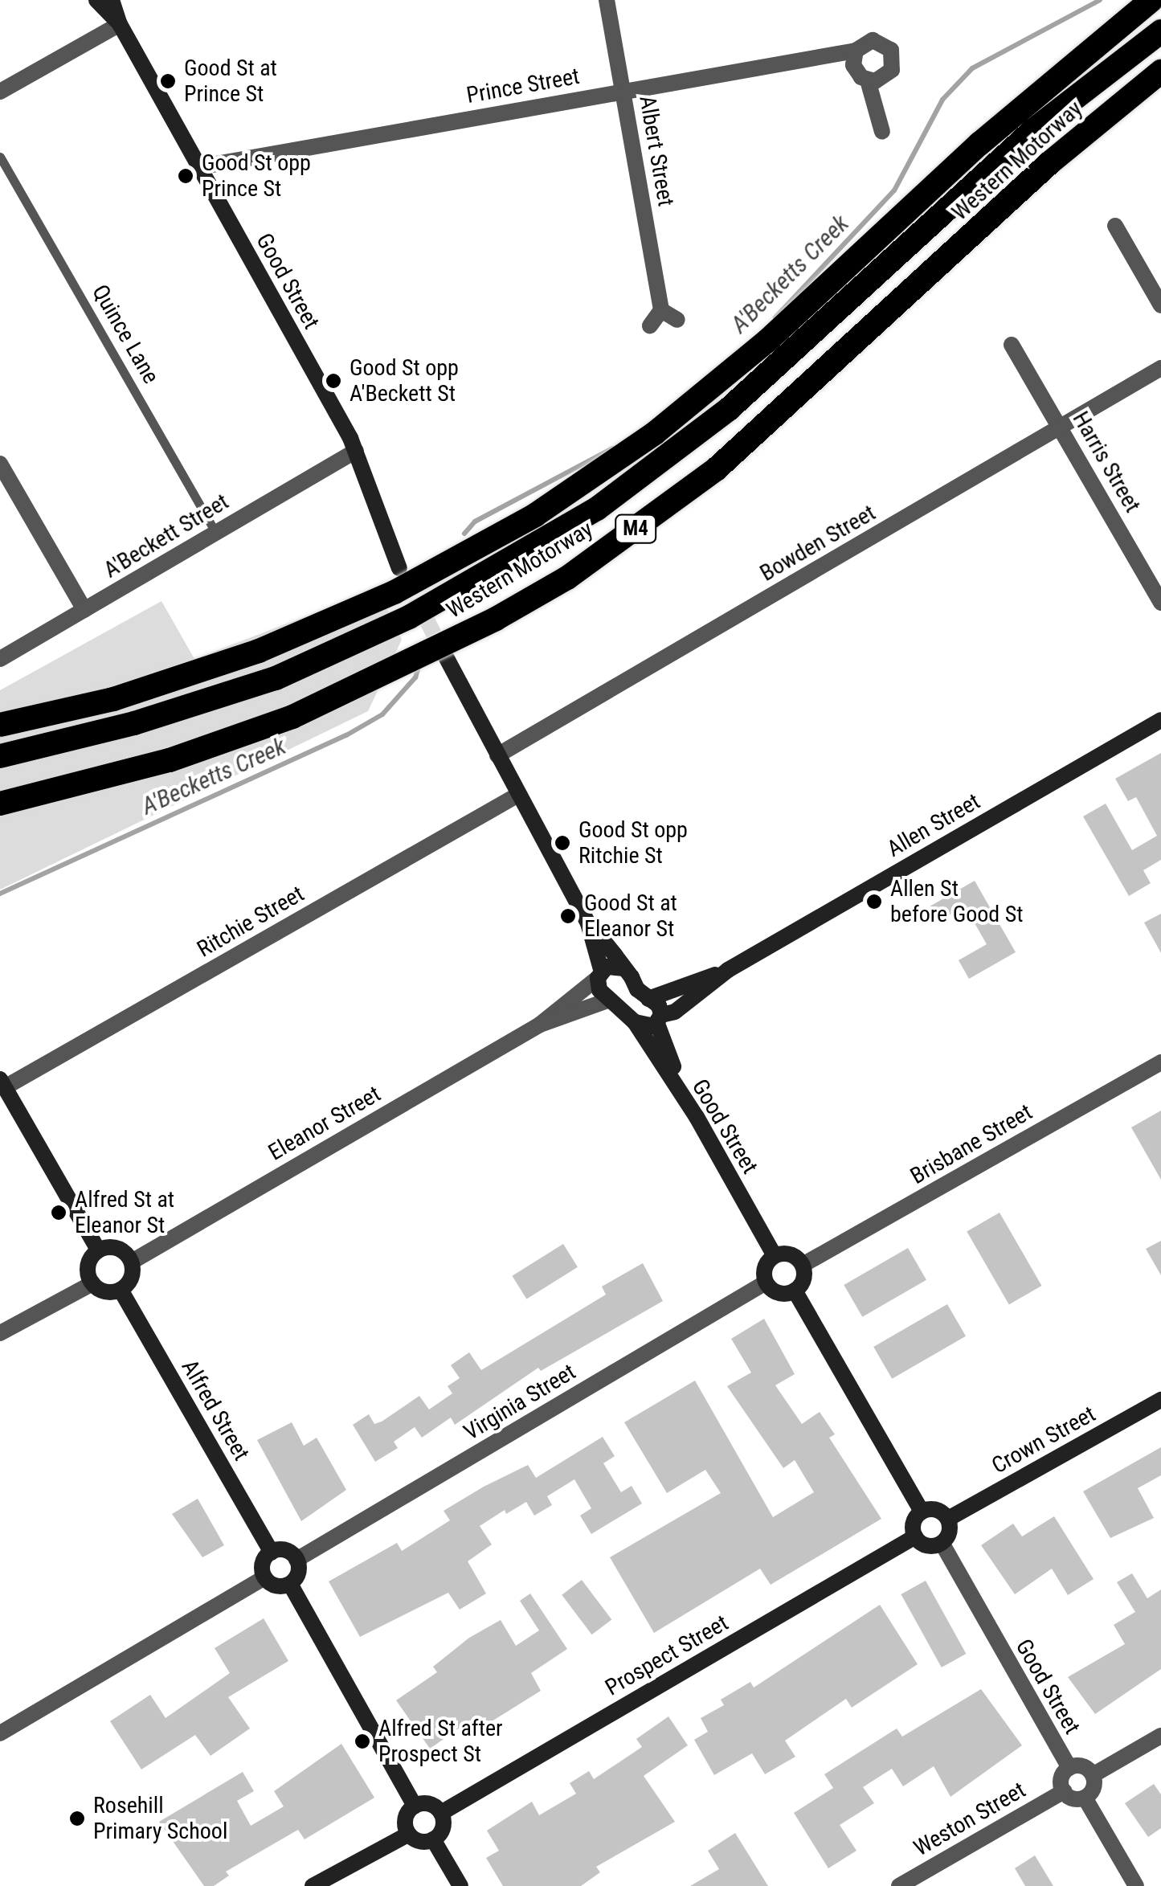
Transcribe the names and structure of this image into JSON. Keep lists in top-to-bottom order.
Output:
{
  "streets": {
    "highway": ["Western Motorway", "M4"],
    "street": [
      "Prince Street",
      "Albert Street",
      "Good Street",
      "Harris Street",
      "A'Beckett Street",
      "Bowden Street",
      "Allen Street",
      "Ritchie Street",
      "Eleanor Street",
      "Brisbane Street",
      "Virginia Street",
      "Alfred Street",
      "Crown Street",
      "Prospect Street",
      "Weston Street"
    ],
    "lane": ["Quince Lane"]
  },
  "crossings": [
    ["Prince Street", "Albert Street"],
    ["Prince Street", "Good Street"],
    ["Good Street", "A'Beckett Street"],
    ["Good Street", "Eleanor Street"],
    ["Good Street", "Brisbane Street"],
    ["Good Street", "Virginia Street"],
    ["Good Street", "Crown Street"],
    ["Good Street", "Prospect Street"],
    ["Good Street", "Weston Street"],
    ["Quince Lane", "A'Beckett Street"],
    ["Harris Street", "Bowden Street"],
    ["Eleanor Street", "Alfred Street"],
    ["Brisbane Street", "Virginia Street"],
    ["Virginia Street", "Alfred Street"],
    ["Crown Street", "Prospect Street"]
  ],
  "water": ["A'Becketts Creek"],
  "places": [
    "Good St at Prince St",
    "Good St opp Prince St",
    "Good St opp A'Beckett St",
    "Good St opp Ritchie St",
    "Allen St before Good St",
    "Good St at Eleanor St",
    "Alfred St at Eleanor St",
    "Alfred St after Prospect St",
    "Rosehill Primary School"
  ]
}
